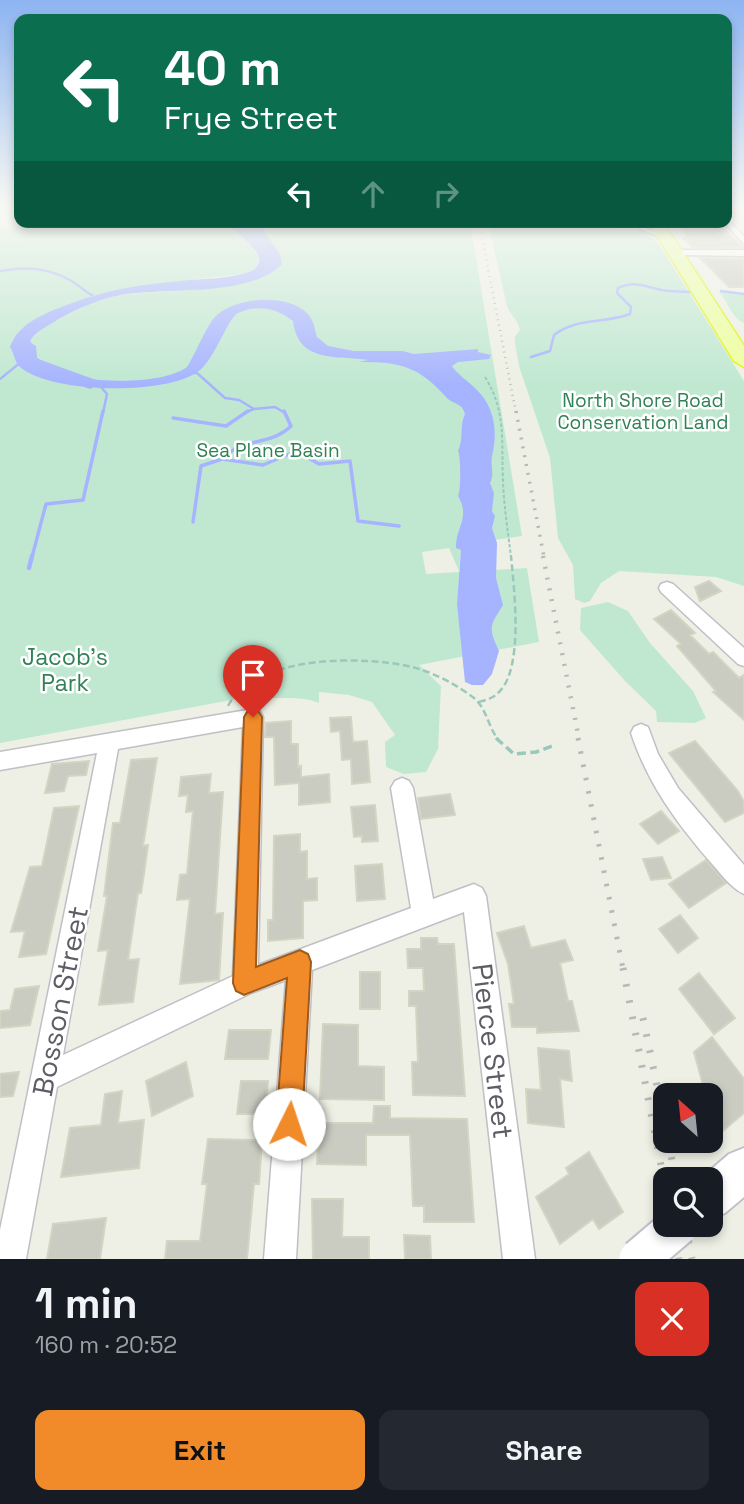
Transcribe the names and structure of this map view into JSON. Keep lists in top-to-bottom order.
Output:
{
  "streets": {
    "street": ["Bosson Street", "Pierce Street"]
  },
  "parks": ["North Shore Road Conservation Land", "Sea Plane Basin", "Jacob's Park"],
  "north": "top left",
  "page": {
    "turn": ["40 m", "Frye Street"],
    "heading": ["1 min", "160 m · 20:52"],
    "buttons": ["Exit", "Share"]
  }
}
